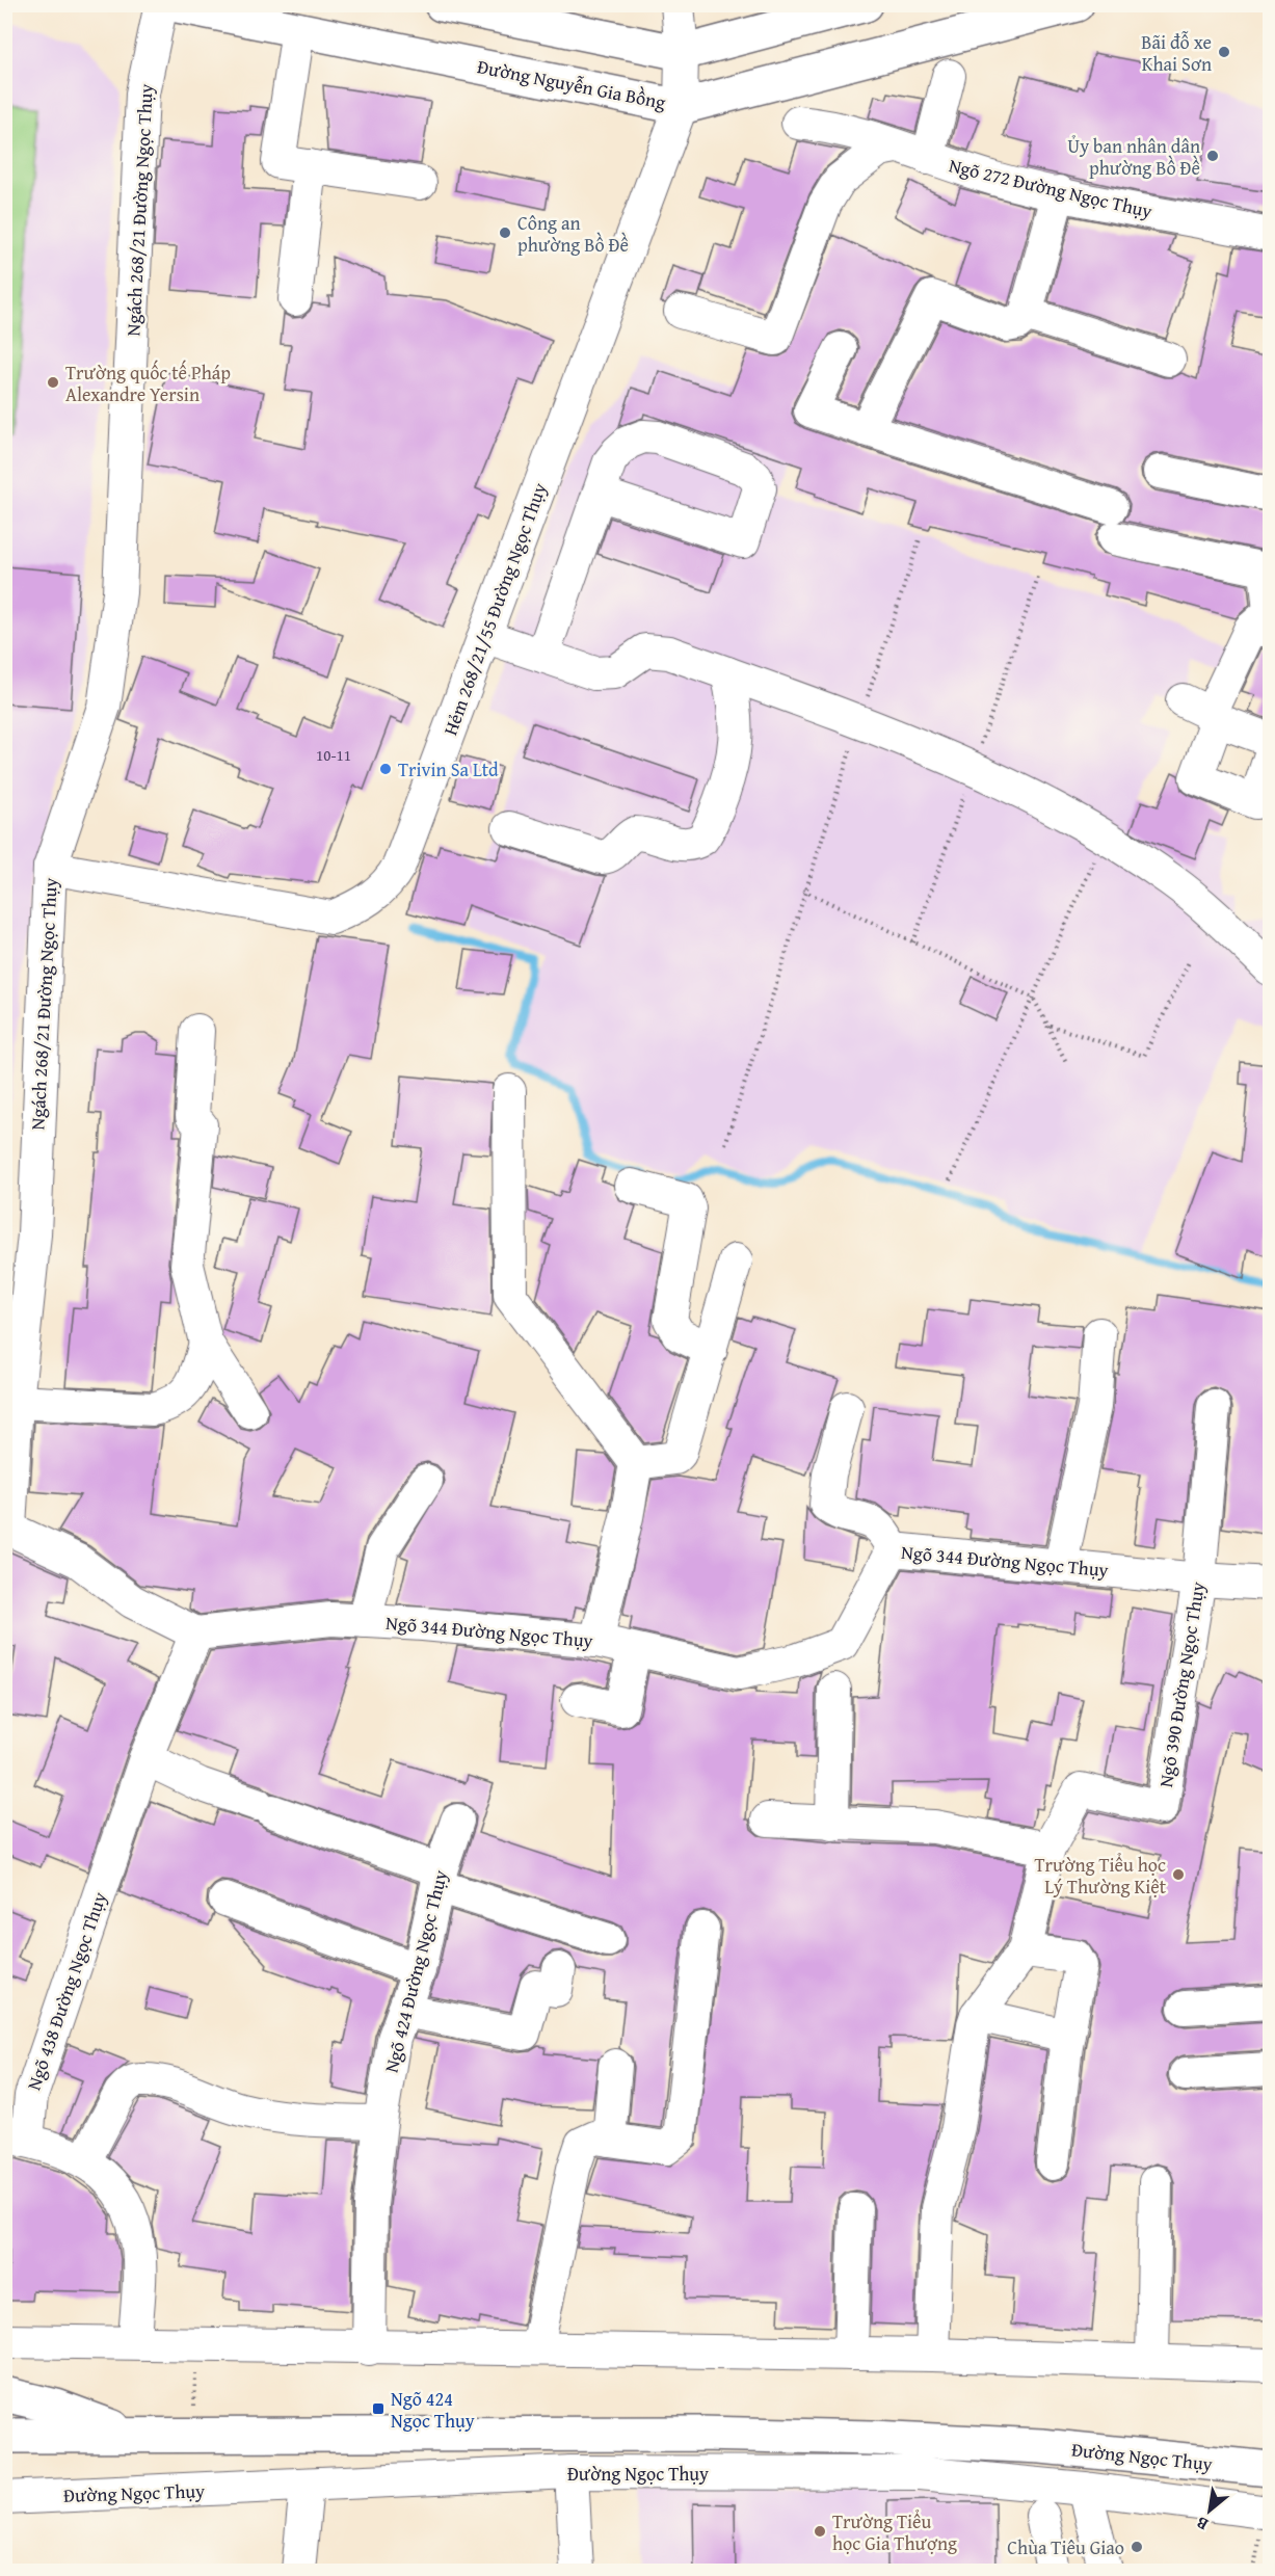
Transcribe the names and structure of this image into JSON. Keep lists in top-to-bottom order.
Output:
{
  "streets": {
    "main road": ["Đường Nguyễn Gia Bồng", "Đường Ngọc Thụy"],
    "street": [
      "Ngõ 272 Đường Ngọc Thụy",
      "Ngách 268/21 Đường Ngọc Thụy",
      "Hẻm 268/21/55 Đường Ngọc Thụy",
      "Ngõ 344 Đường Ngọc Thụy",
      "Ngõ 390 Đường Ngọc Thụy",
      "Ngõ 424 Đường Ngọc Thụy",
      "Ngõ 438 Đường Ngọc Thụy"
    ]
  },
  "crossings": [
    ["Đường Nguyễn Gia Bồng", "Hẻm 268/21/55 Đường Ngọc Thụy"],
    ["Ngách 268/21 Đường Ngọc Thụy", "Hẻm 268/21/55 Đường Ngọc Thụy"],
    ["Ngõ 344 Đường Ngọc Thụy", "Ngõ 390 Đường Ngọc Thụy"],
    ["Ngõ 344 Đường Ngọc Thụy", "Ngõ 438 Đường Ngọc Thụy"]
  ],
  "places": {
    "other": [
      "Bãi đỗ xe Khai Sơn",
      "Ủy ban nhân dân phường Bồ Đề",
      "Công an phường Bồ Đề",
      "Trường quốc tế Pháp Alexandre Yersin",
      "Trivin Sa Ltd",
      "Trường Tiểu học Lý Thường Kiệt",
      "Trường Tiểu học Gia Thượng",
      "Chùa Tiêu Giao"
    ],
    "transit": ["Ngõ 424 Ngọc Thụy"]
  },
  "house_numbers": ["10-11"],
  "north": "bottom left"
}
